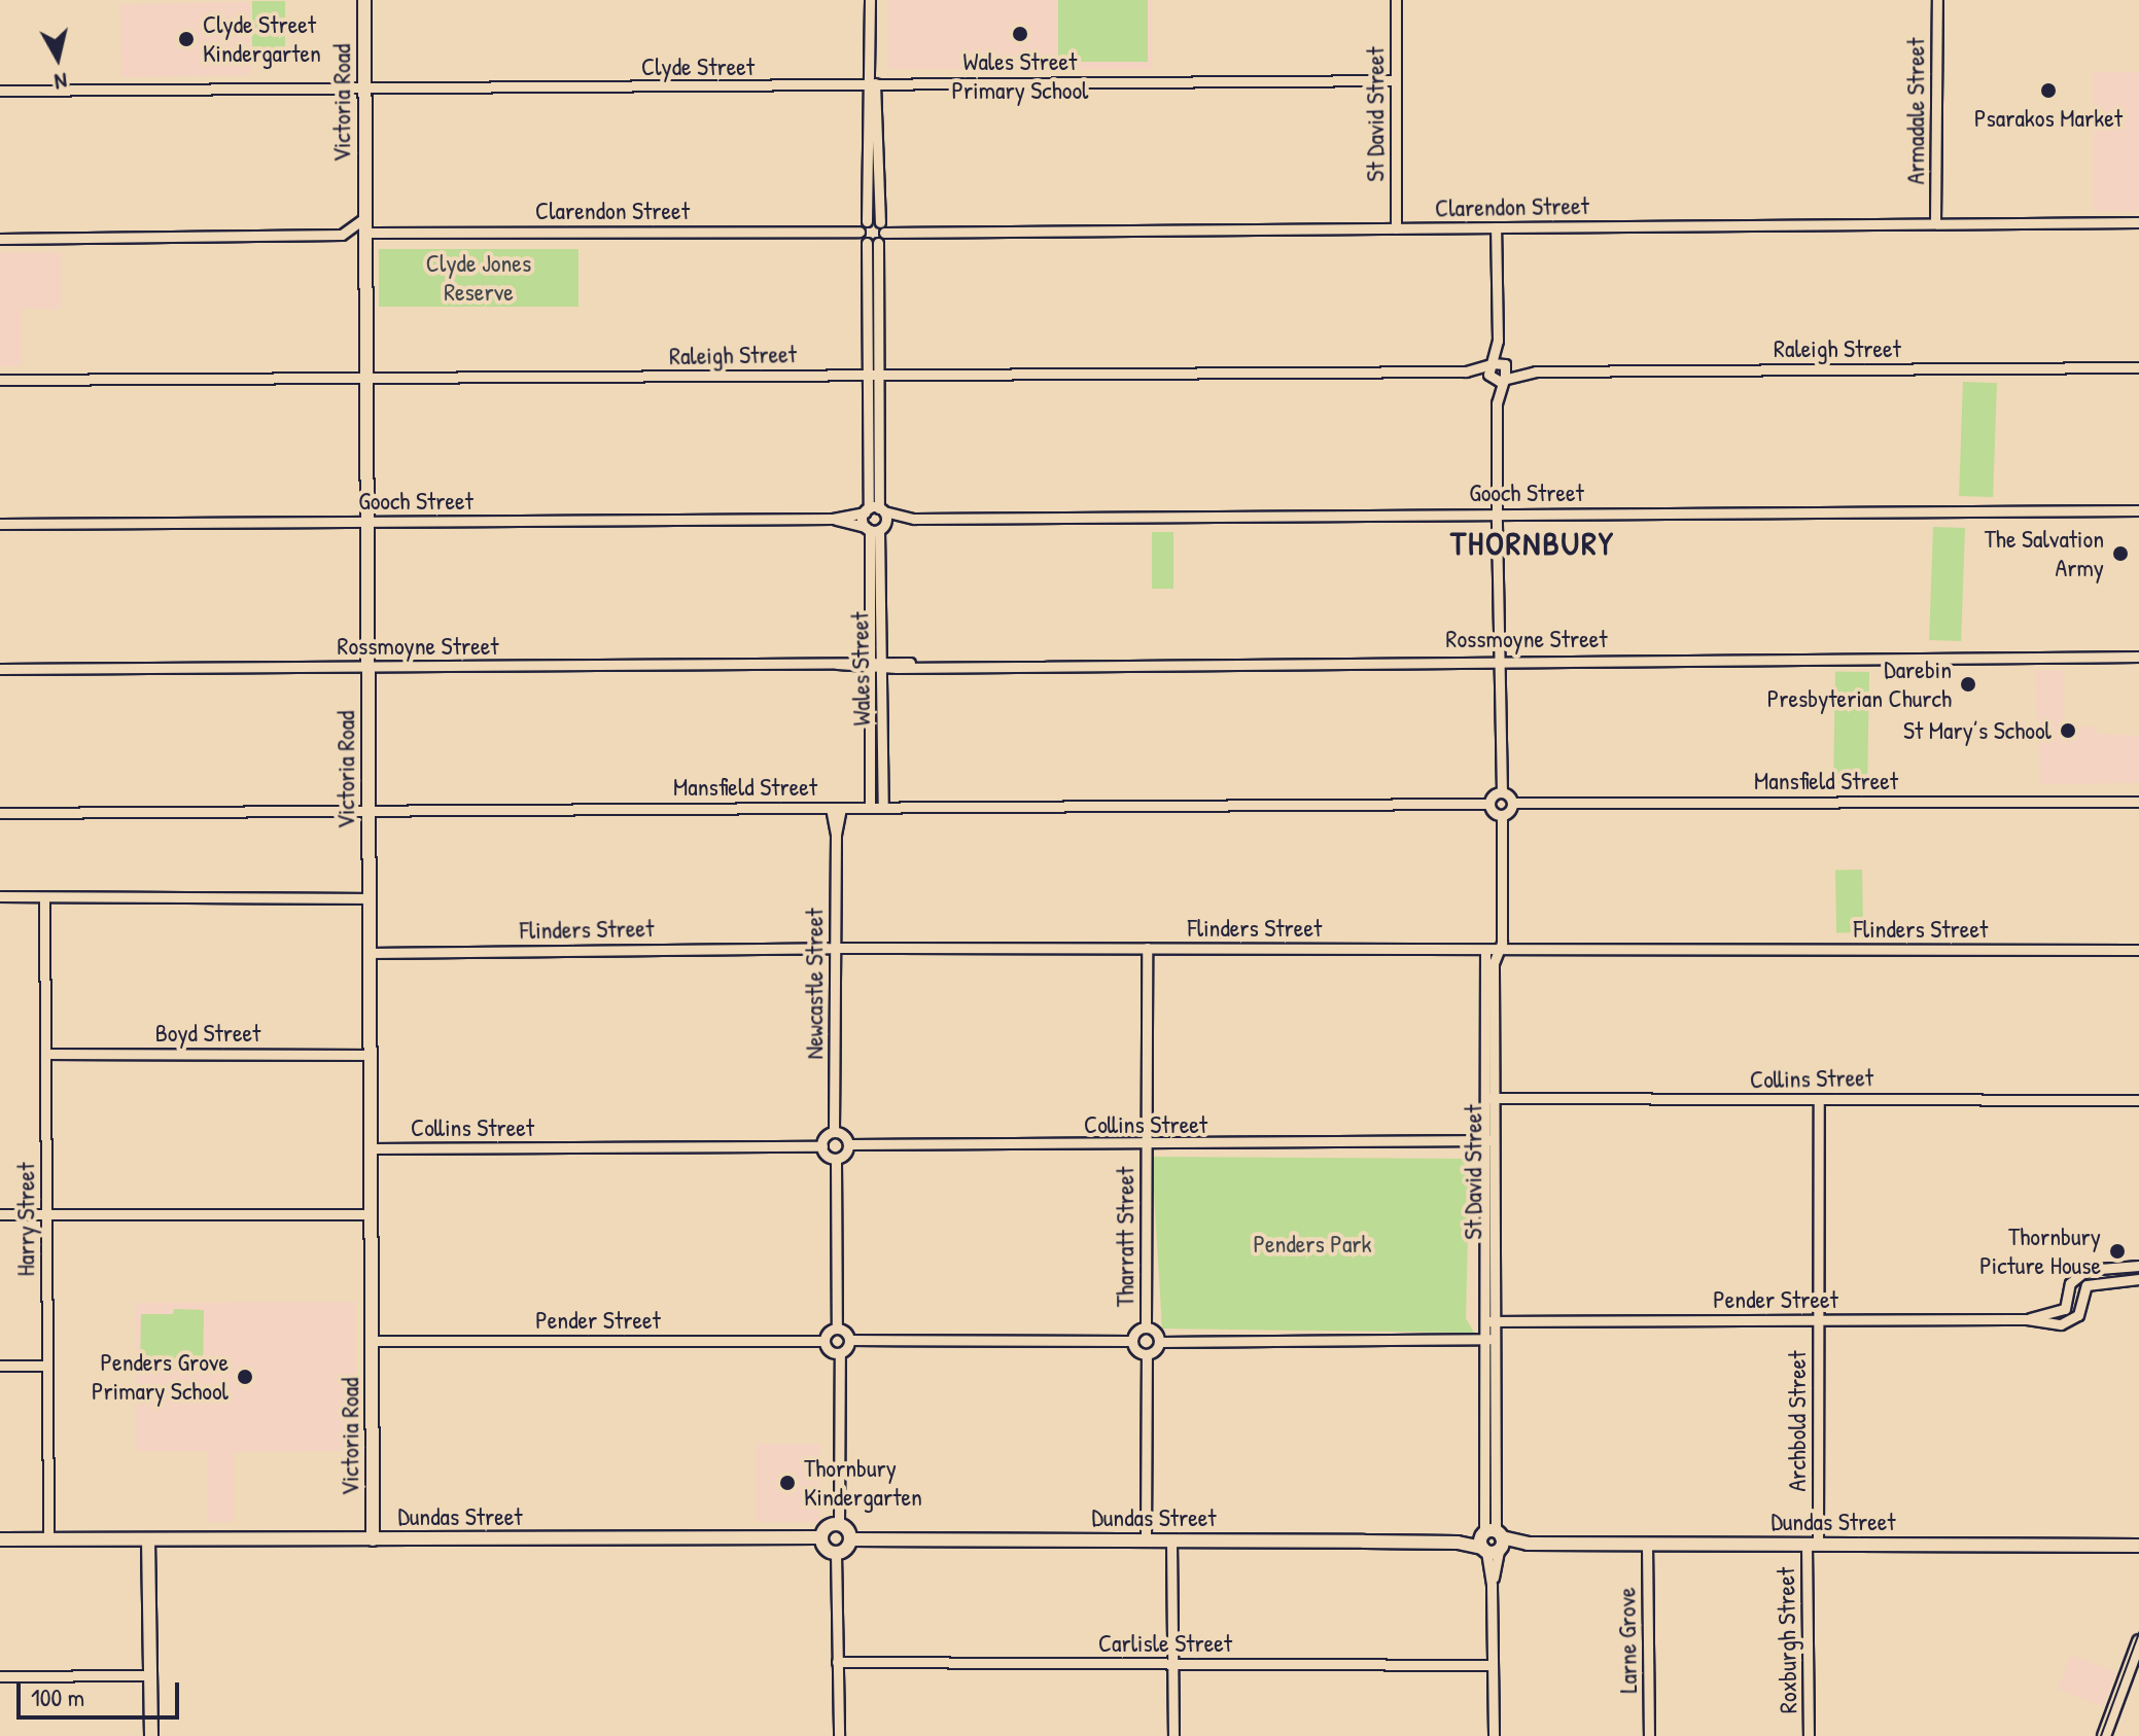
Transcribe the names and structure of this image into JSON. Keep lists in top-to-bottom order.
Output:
{
  "streets": {
    "street": [
      "Clyde Street",
      "Victoria Road",
      "Armadale Street",
      "St David Street",
      "Clarendon Street",
      "Raleigh Street",
      "Gooch Street",
      "Rossmoyne Street",
      "Wales Street",
      "Mansfield Street",
      "Flinders Street",
      "Newcastle Street",
      "Boyd Street",
      "Collins Street",
      "Harry Street",
      "Tharratt Street",
      "Pender Street",
      "Archbold Street",
      "Dundas Street",
      "Larne Grove",
      "Roxburgh Street",
      "Carlisle Street"
    ]
  },
  "crossings": [
    ["Clyde Street", "Victoria Road"],
    ["Clyde Street", "St David Street"],
    ["Victoria Road", "Clarendon Street"],
    ["Victoria Road", "Raleigh Street"],
    ["Victoria Road", "Gooch Street"],
    ["Victoria Road", "Rossmoyne Street"],
    ["Victoria Road", "Mansfield Street"],
    ["Victoria Road", "Flinders Street"],
    ["Victoria Road", "Boyd Street"],
    ["Victoria Road", "Collins Street"],
    ["Victoria Road", "Pender Street"],
    ["Victoria Road", "Dundas Street"],
    ["Armadale Street", "Clarendon Street"],
    ["St David Street", "Clarendon Street"],
    ["St David Street", "Flinders Street"],
    ["St David Street", "Collins Street"],
    ["St David Street", "Pender Street"],
    ["St David Street", "Dundas Street"],
    ["St David Street", "Carlisle Street"],
    ["Gooch Street", "Wales Street"],
    ["Rossmoyne Street", "Wales Street"],
    ["Wales Street", "Mansfield Street"],
    ["Mansfield Street", "Newcastle Street"],
    ["Flinders Street", "Newcastle Street"],
    ["Flinders Street", "Tharratt Street"],
    ["Boyd Street", "Harry Street"],
    ["Collins Street", "Tharratt Street"],
    ["Collins Street", "Archbold Street"],
    ["Harry Street", "Dundas Street"],
    ["Pender Street", "Archbold Street"],
    ["Archbold Street", "Dundas Street"],
    ["Archbold Street", "Roxburgh Street"],
    ["Dundas Street", "Larne Grove"],
    ["Dundas Street", "Roxburgh Street"]
  ],
  "districts": ["THORNBURY"],
  "parks": ["Clyde Jones Reserve", "Penders Park"],
  "places": [
    "Wales Street Primary School",
    "Clyde Street Kindergarten",
    "Psarakos Market",
    "The Salvation Army",
    "Darebin Presbyterian Church",
    "St Mary’s School",
    "Thornbury Picture House",
    "Penders Grove Primary School",
    "Thornbury Kindergarten"
  ],
  "scale_bar": "100 m",
  "north": "bottom"
}
